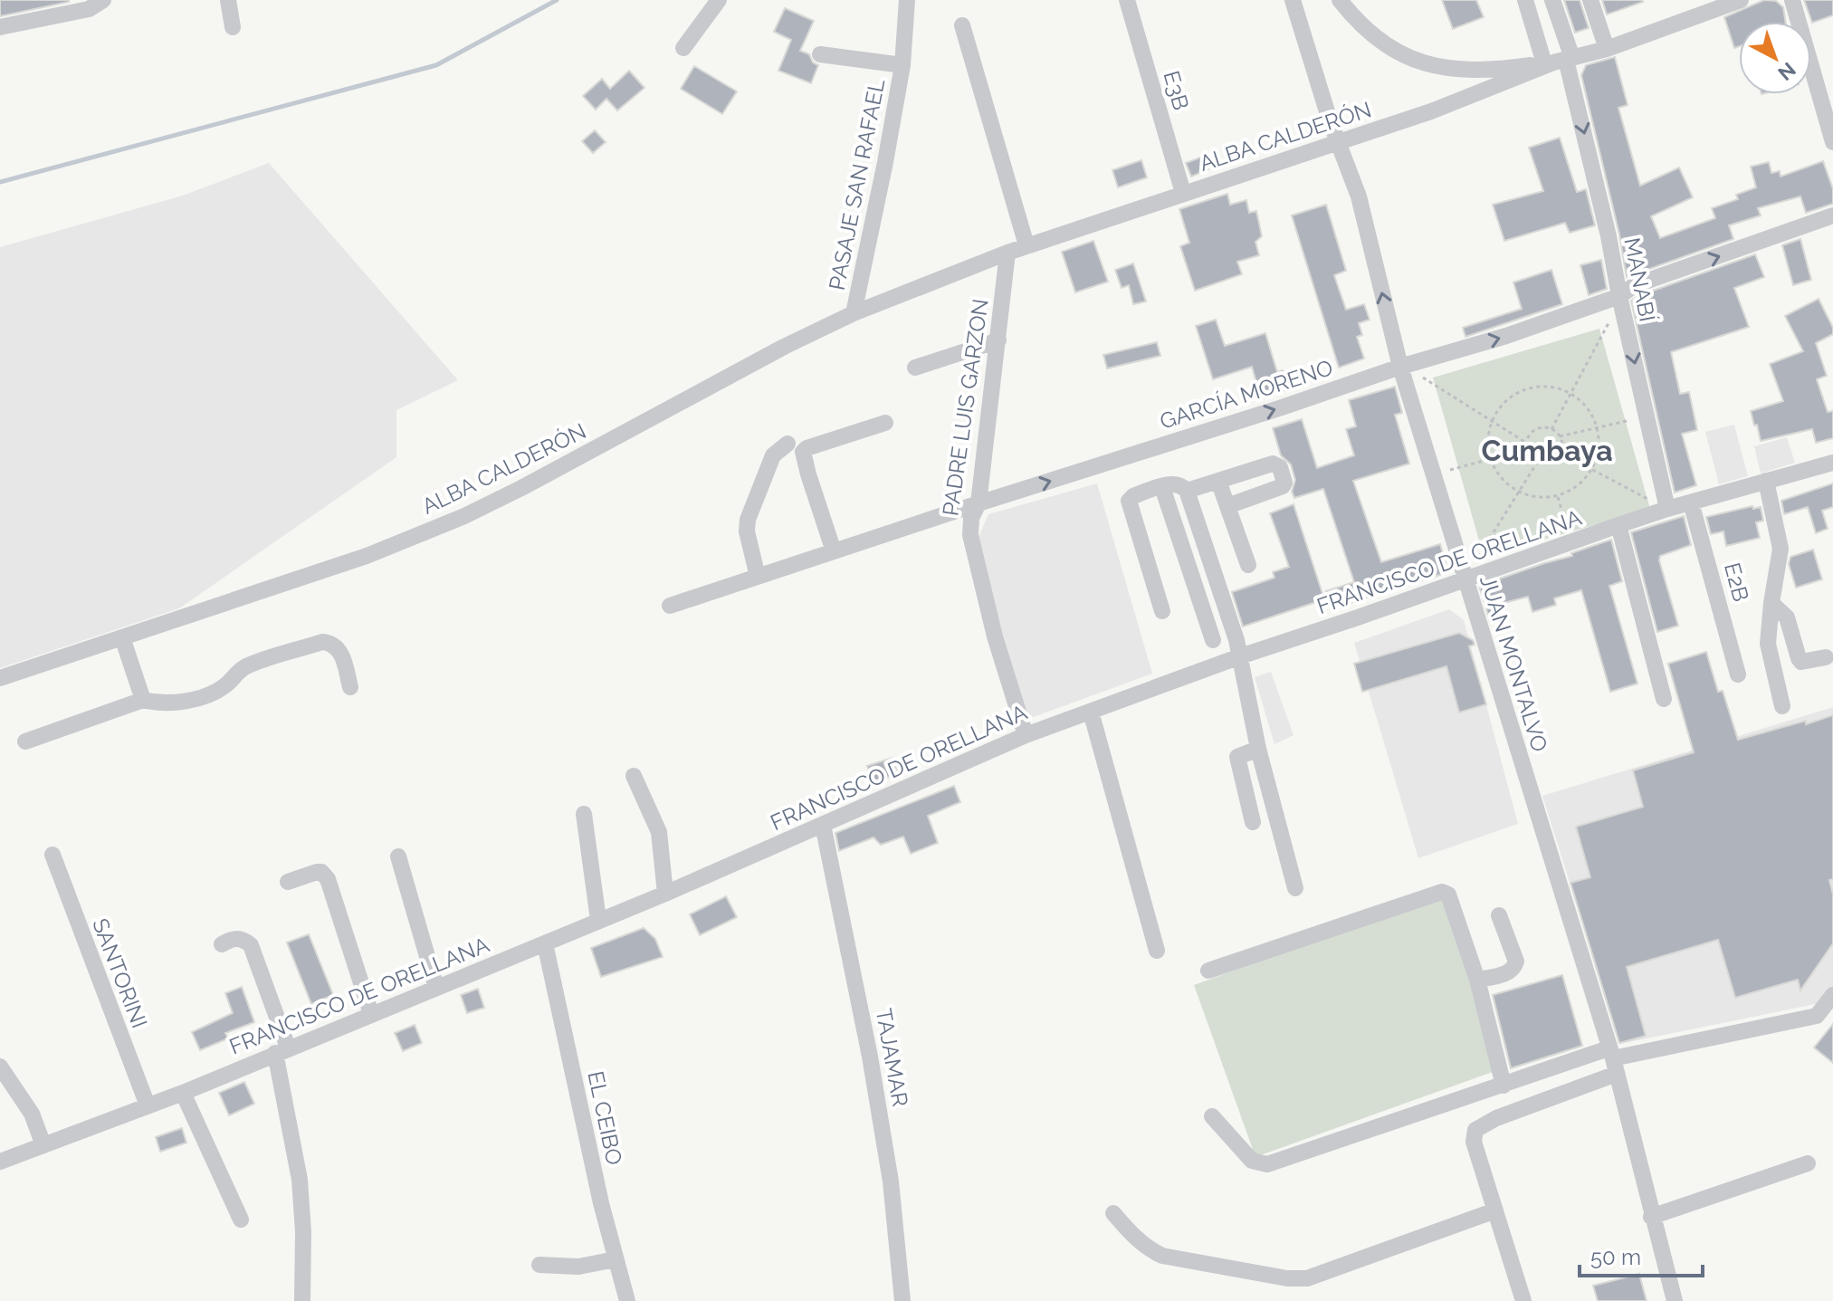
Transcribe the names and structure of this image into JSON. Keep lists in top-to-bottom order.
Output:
{
  "streets": {
    "street": [
      "E3B",
      "ALBA CALDERÓN",
      "PASAJE SAN RAFAEL",
      "MANABÍ",
      "GARCÍA MORENO",
      "PADRE LUIS GARZON",
      "FRANCISCO DE ORELLANA",
      "E2B",
      "JUAN MONTALVO",
      "SANTORINI",
      "TAJAMAR",
      "EL CEIBO"
    ]
  },
  "crossings": [
    ["E3B", "ALBA CALDERÓN"],
    ["ALBA CALDERÓN", "PASAJE SAN RAFAEL"],
    ["ALBA CALDERÓN", "MANABÍ"],
    ["ALBA CALDERÓN", "PADRE LUIS GARZON"],
    ["ALBA CALDERÓN", "JUAN MONTALVO"],
    ["MANABÍ", "GARCÍA MORENO"],
    ["MANABÍ", "FRANCISCO DE ORELLANA"],
    ["GARCÍA MORENO", "PADRE LUIS GARZON"],
    ["GARCÍA MORENO", "JUAN MONTALVO"],
    ["PADRE LUIS GARZON", "FRANCISCO DE ORELLANA"],
    ["FRANCISCO DE ORELLANA", "E2B"],
    ["FRANCISCO DE ORELLANA", "JUAN MONTALVO"],
    ["FRANCISCO DE ORELLANA", "SANTORINI"],
    ["FRANCISCO DE ORELLANA", "TAJAMAR"],
    ["FRANCISCO DE ORELLANA", "EL CEIBO"]
  ],
  "one_way": ["MANABÍ", "GARCÍA MORENO"],
  "districts": ["Cumbaya"],
  "scale_bar": "50 m",
  "north": "bottom right"
}
